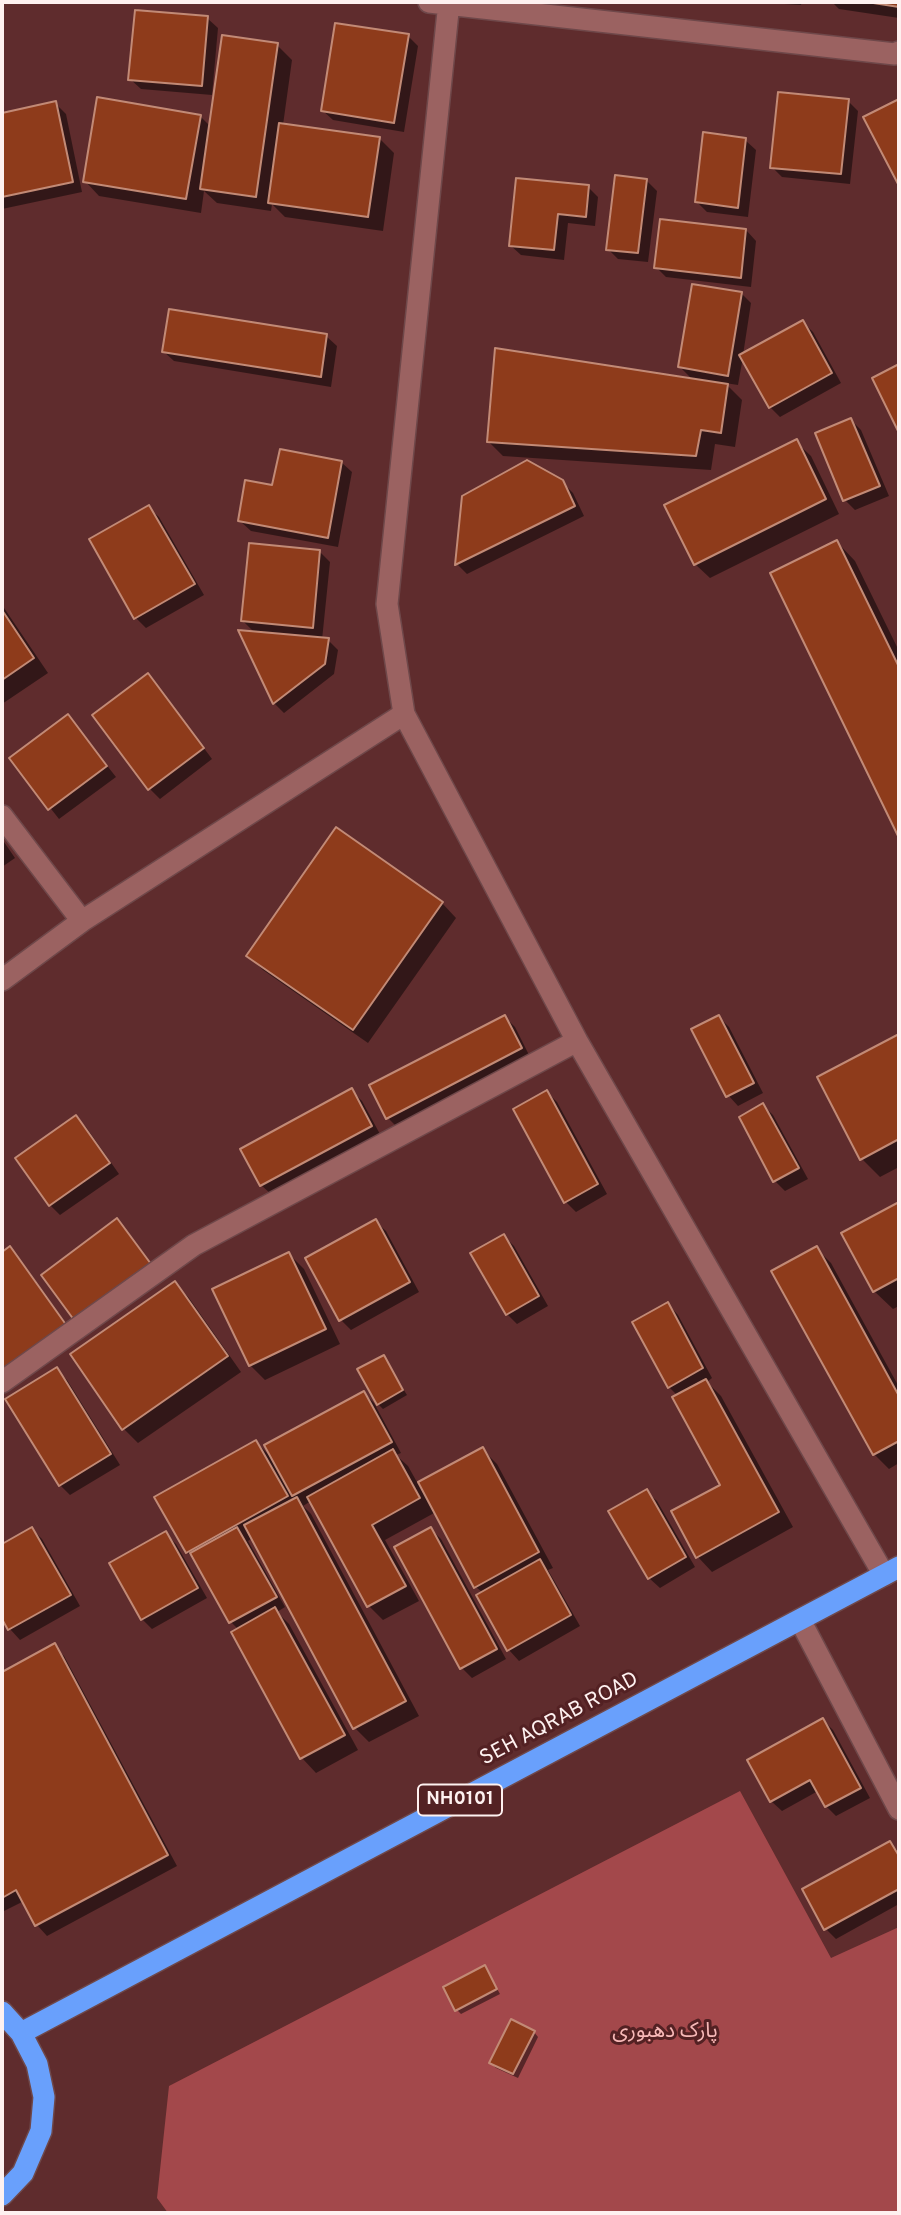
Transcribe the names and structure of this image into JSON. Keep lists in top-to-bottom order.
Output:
{
  "streets": {
    "highway": ["SEH AQRAB ROAD", "NH0101"]
  },
  "parks": ["پارک دهبوری"]
}
